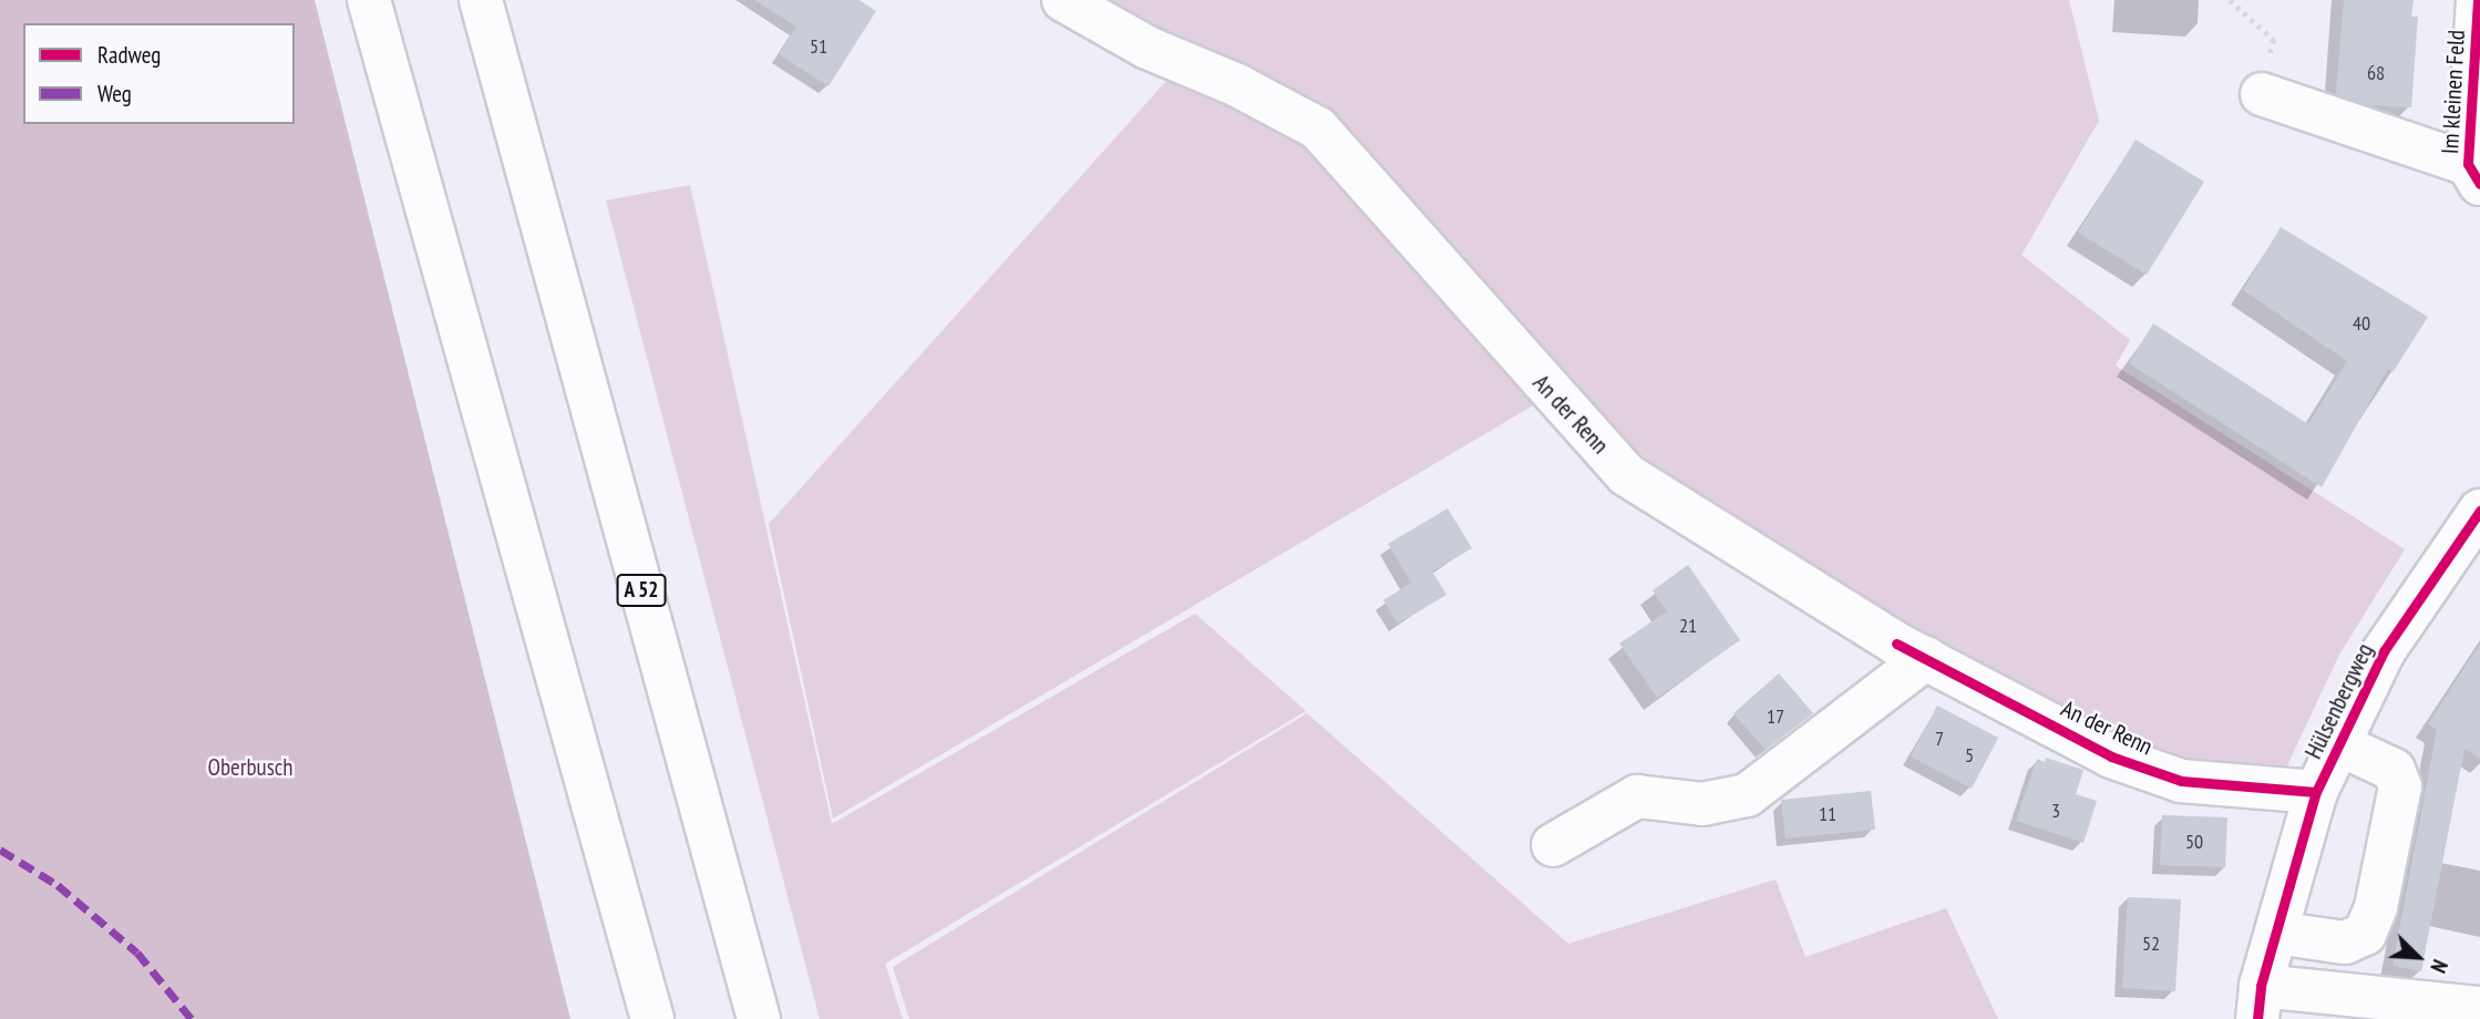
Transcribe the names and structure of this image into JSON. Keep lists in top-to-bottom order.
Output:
{
  "streets": {
    "main road": [
      "Im kleinen Feld",
      "An der Renn",
      "A 52",
      "Hülsenbergweg"
    ]
  },
  "crossings": [
    ["An der Renn", "Hülsenbergweg"]
  ],
  "parks": ["Oberbusch"],
  "house_numbers": [
    "51",
    "68",
    "40",
    "21",
    "17",
    "7",
    "5",
    "3",
    "11",
    "50",
    "52"
  ],
  "legend": ["Radweg", "Weg"],
  "north": "bottom right"
}
